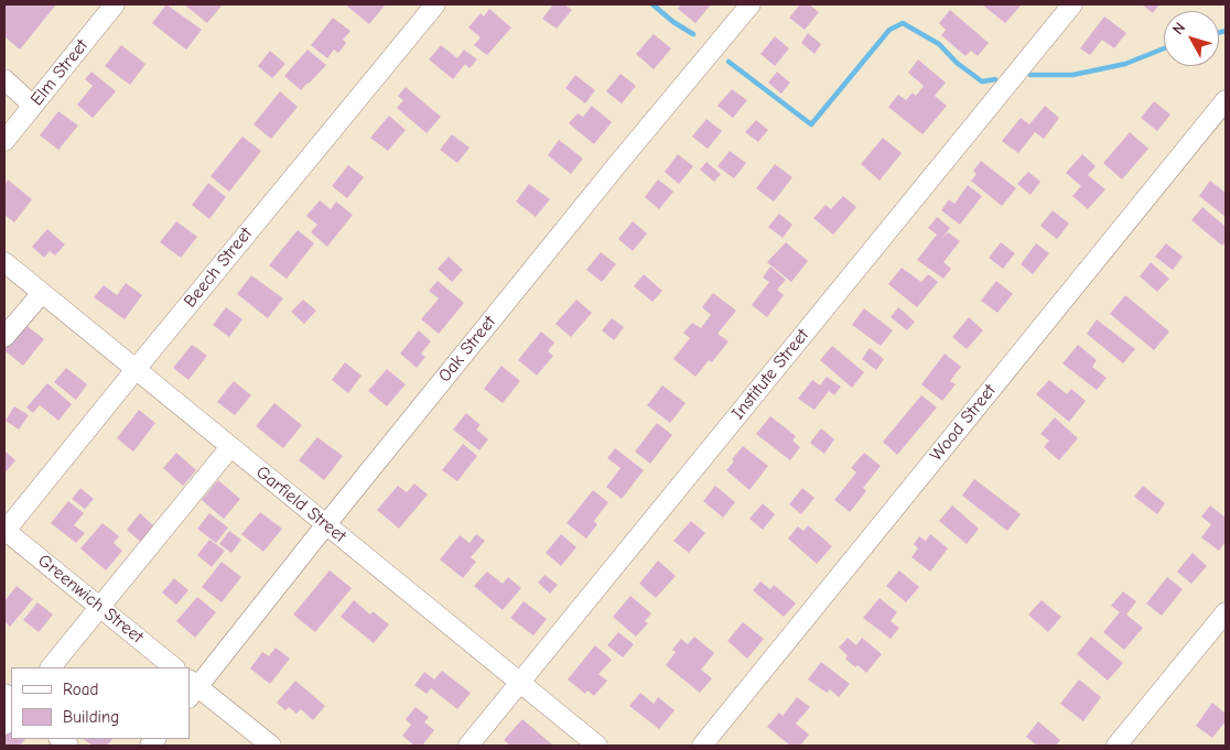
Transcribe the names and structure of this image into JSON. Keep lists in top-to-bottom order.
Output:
{
  "streets": {
    "street": [
      "Elm Street",
      "Beech Street",
      "Oak Street",
      "Institute Street",
      "Wood Street",
      "Garfield Street",
      "Greenwich Street"
    ]
  },
  "crossings": [
    ["Beech Street", "Garfield Street"],
    ["Beech Street", "Greenwich Street"],
    ["Oak Street", "Garfield Street"],
    ["Institute Street", "Garfield Street"]
  ],
  "legend": ["Road", "Building"],
  "north": "top left"
}
